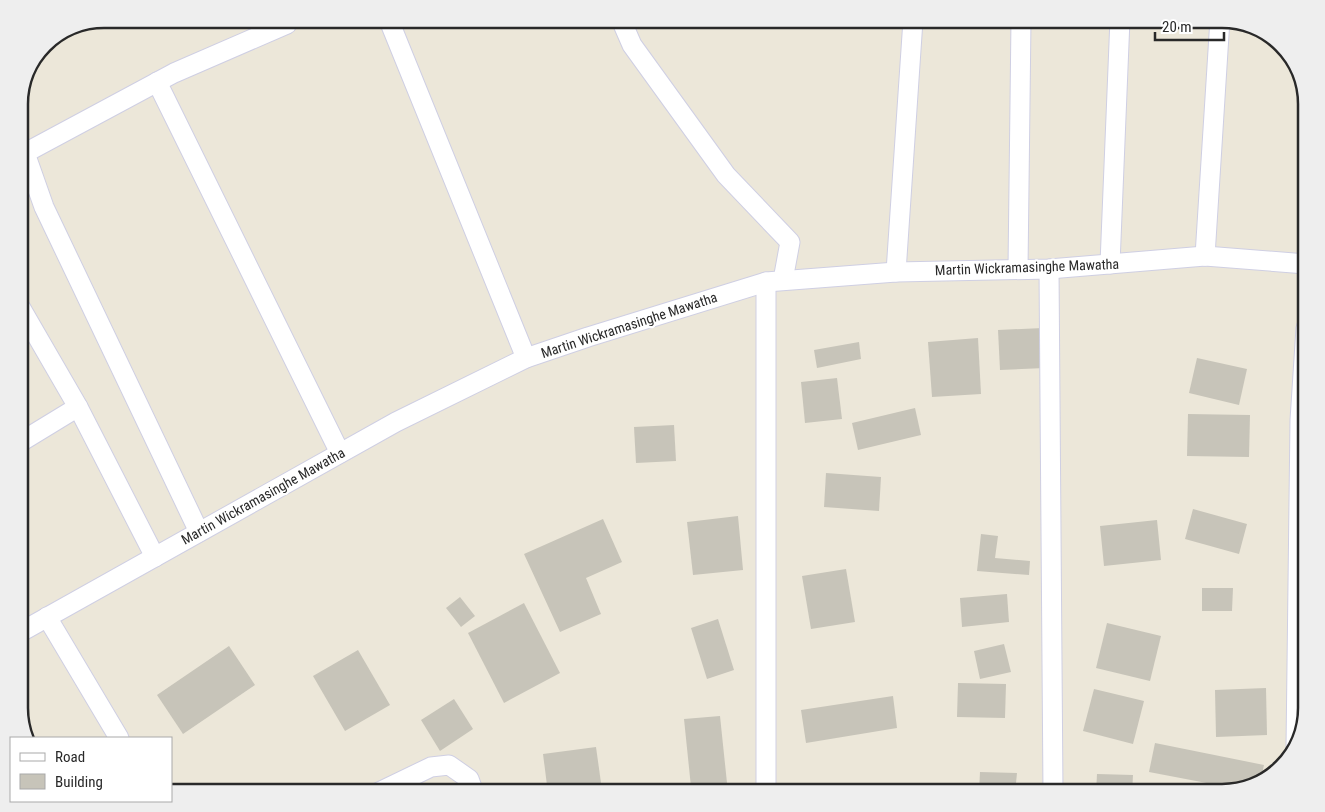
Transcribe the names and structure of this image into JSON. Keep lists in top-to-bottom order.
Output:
{
  "streets": {
    "street": ["Martin Wickramasinghe Mawatha"]
  },
  "legend": ["Road", "Building"],
  "scale_bar": "20 m"
}
